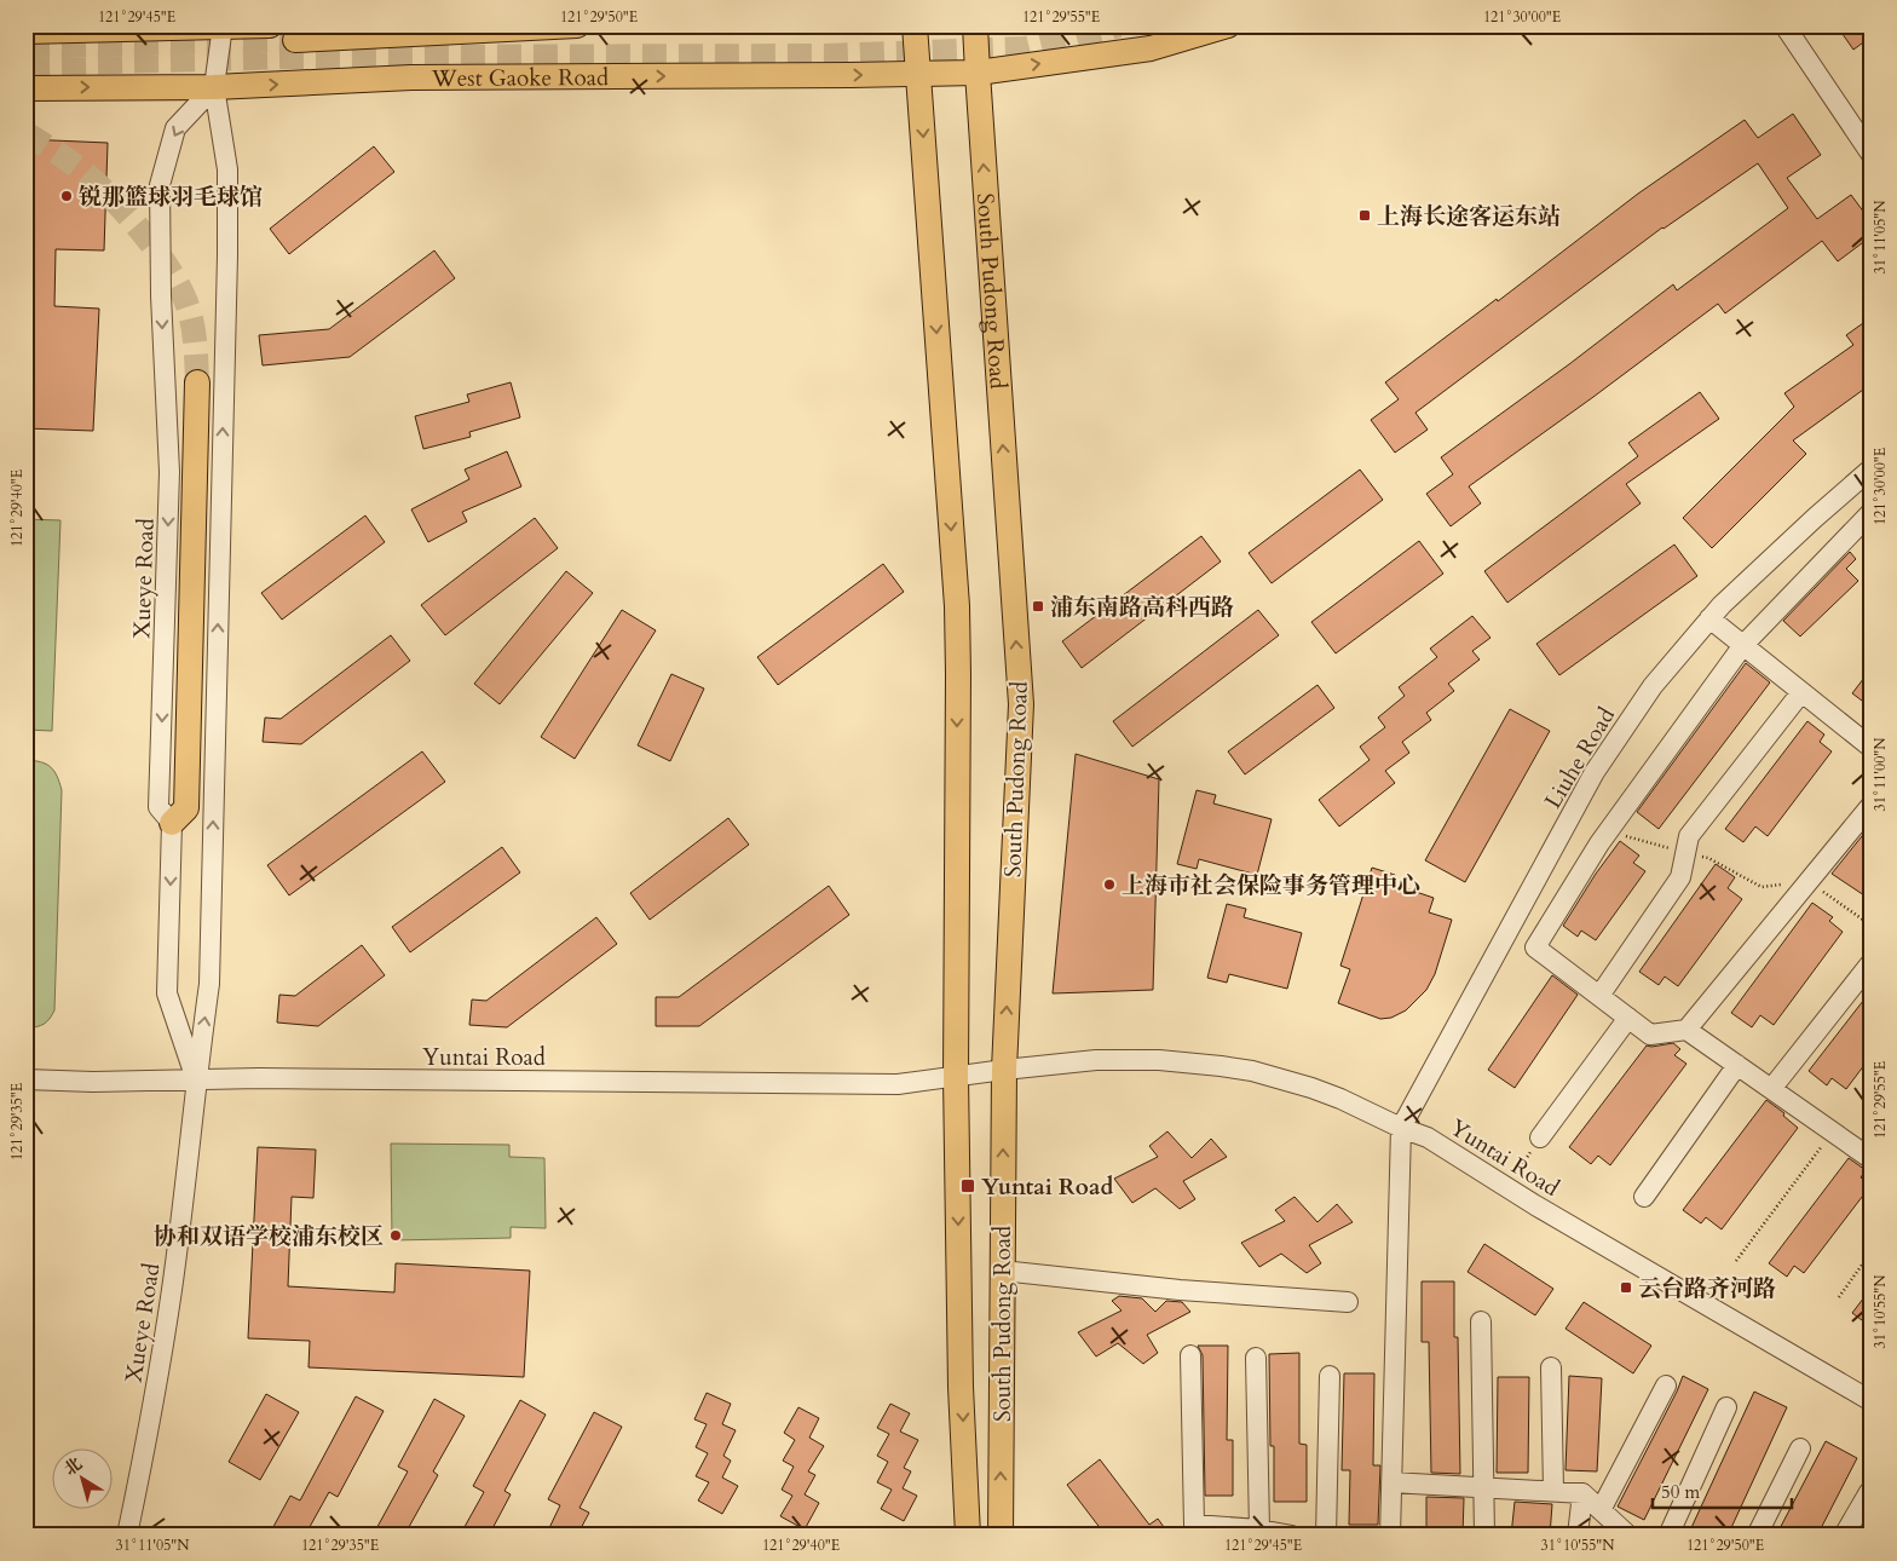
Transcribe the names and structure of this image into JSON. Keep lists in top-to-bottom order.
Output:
{
  "streets": {
    "main road": ["West Gaoke Road", "South Pudong Road"],
    "street": ["Xueye Road", "Liuhe Road", "Yuntai Road"]
  },
  "crossings": [
    ["West Gaoke Road", "South Pudong Road"],
    ["West Gaoke Road", "Xueye Road"],
    ["South Pudong Road", "Yuntai Road"],
    ["Xueye Road", "Yuntai Road"],
    ["Liuhe Road", "Yuntai Road"]
  ],
  "places": {
    "other": ["锐那篮球羽毛球馆", "上海市社会保险事务管理中心", "协和双语学校浦东校区"],
    "transit": [
      "上海长途客运东站",
      "浦东南路高科西路",
      "Yuntai Road",
      "云台路齐河路"
    ]
  },
  "scale_bar": "50 m",
  "north": "top left",
  "coordinates": [
    "121°29'45\"E",
    "121°29'50\"E",
    "121°29'55\"E",
    "121°30'00\"E",
    "31°11'05\"N",
    "121°29'40\"E",
    "31°11'00\"N",
    "121°29'35\"E",
    "31°10'55\"N"
  ]
}
